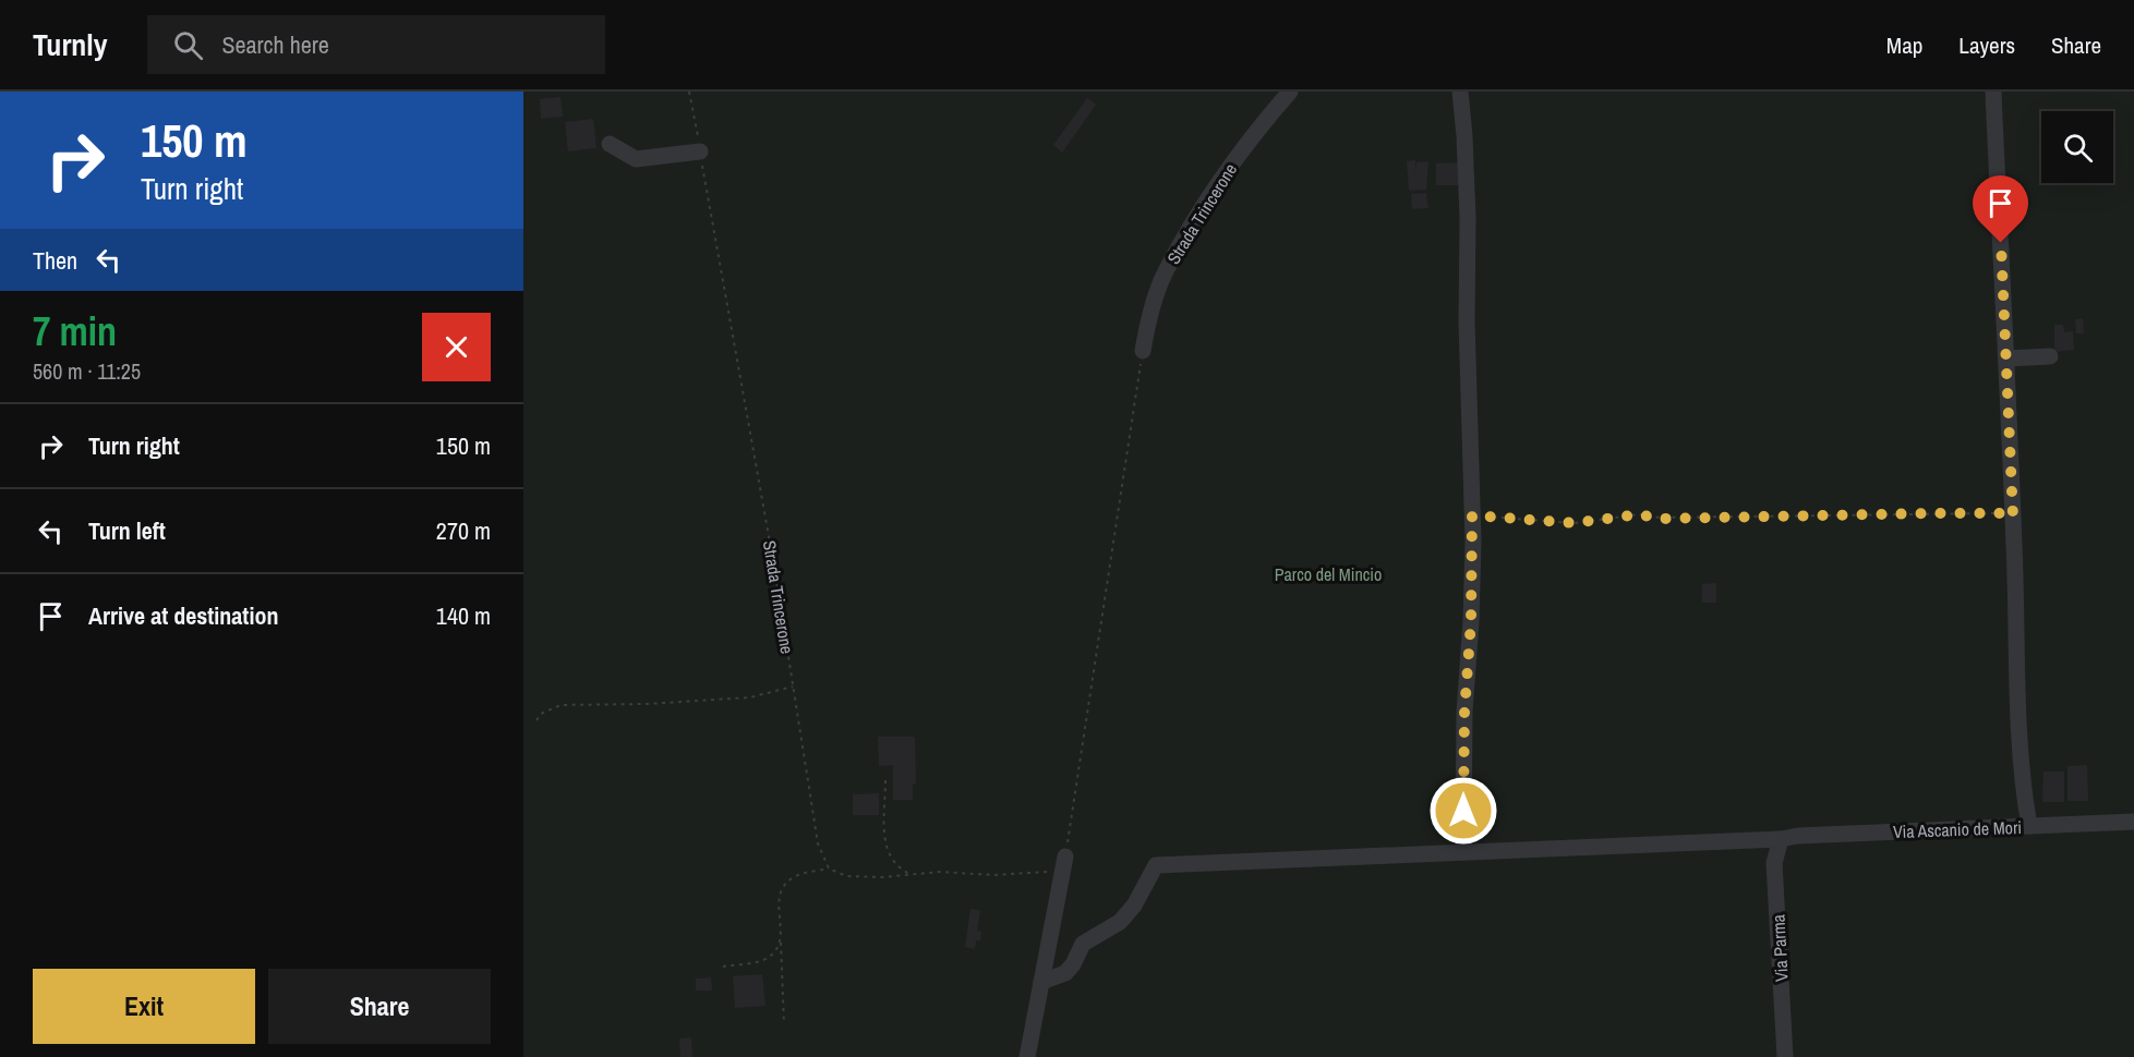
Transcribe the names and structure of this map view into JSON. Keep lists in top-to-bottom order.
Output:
{
  "streets": {
    "street": ["Strada Trincerone", "Via Ascanio de Mori", "Via Parma"]
  },
  "crossings": [
    ["Via Ascanio de Mori", "Via Parma"]
  ],
  "parks": ["Parco del Mincio"],
  "page": {
    "header": "Turnly",
    "search": "Search here",
    "nav": ["Map", "Layers", "Share"],
    "turn": ["150 m", "Turn right"],
    "then": "Then",
    "heading": ["7 min", "560 m · 11:25"],
    "list": [
      {
        "name": "Turn right",
        "value": "150 m"
      },
      {
        "name": "Turn left",
        "value": "270 m"
      },
      {
        "name": "Arrive at destination",
        "value": "140 m"
      }
    ],
    "buttons": ["Exit", "Share"]
  }
}
